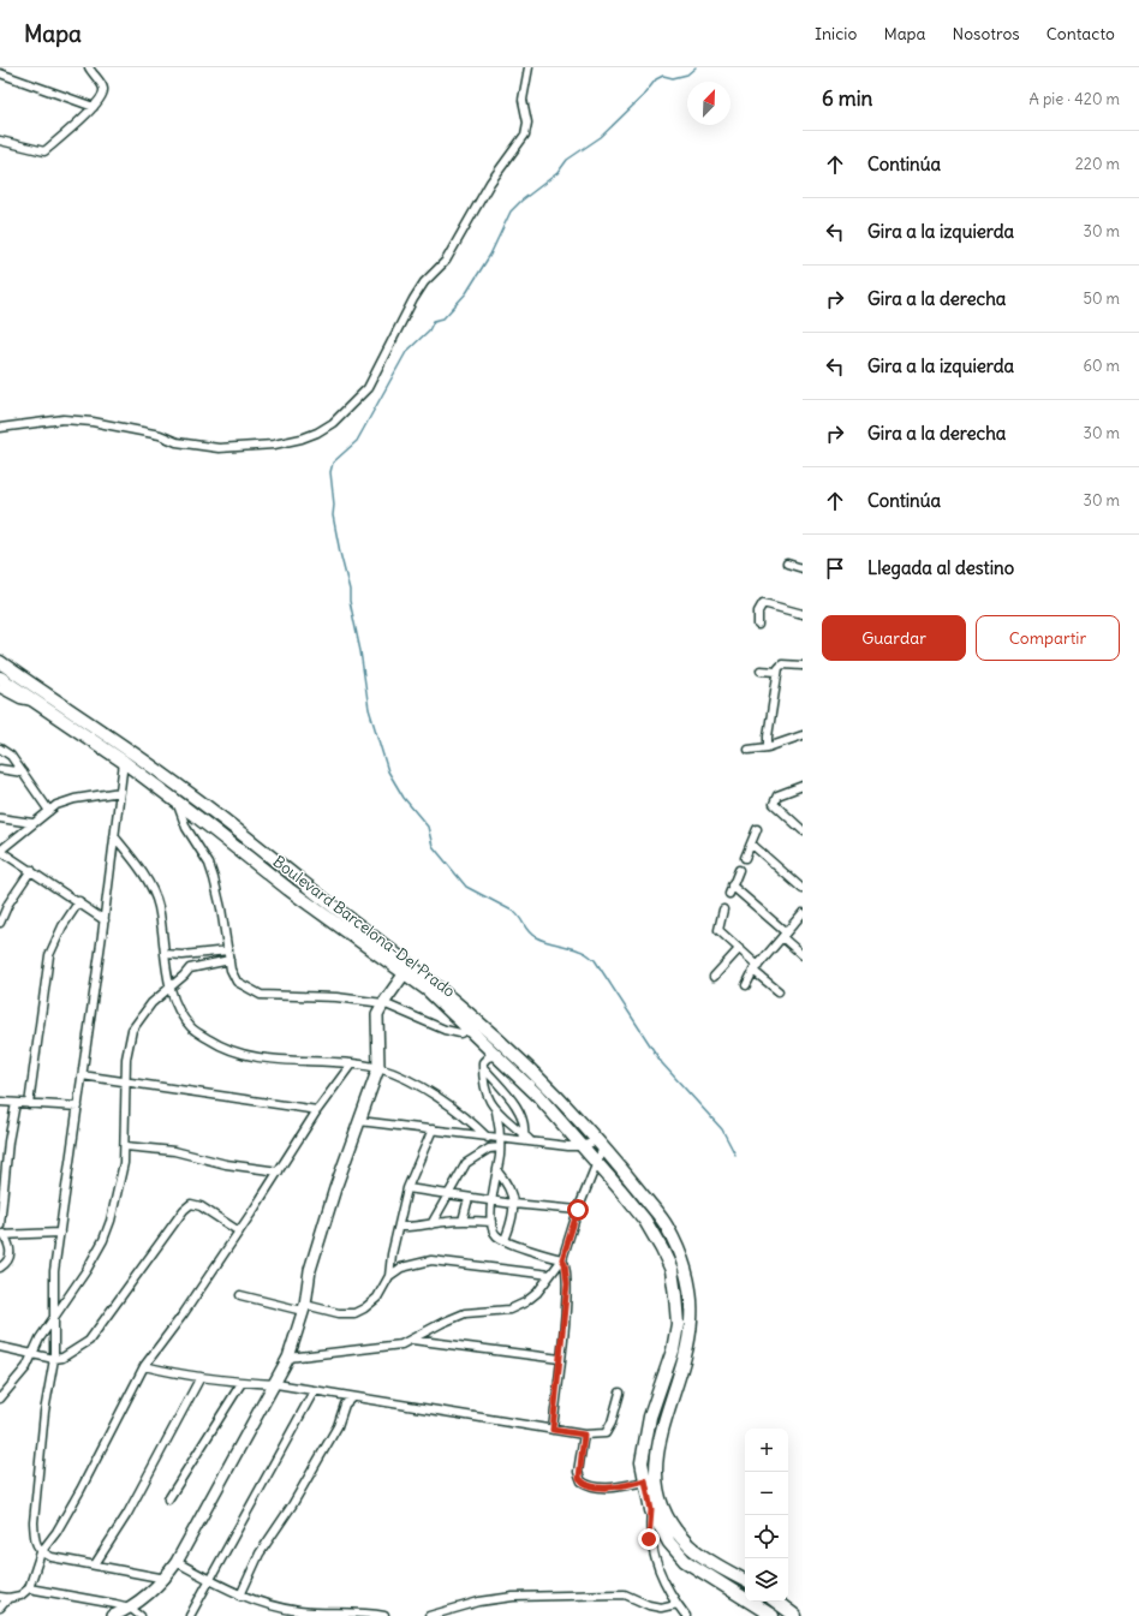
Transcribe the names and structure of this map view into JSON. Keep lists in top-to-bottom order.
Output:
{
  "streets": {
    "main road": ["Boulevard Barcelona-Del Prado"]
  },
  "north": "top right",
  "page": {
    "header": "Mapa",
    "nav": [
      "Inicio",
      "Mapa",
      "Nosotros",
      "Contacto"
    ],
    "heading": ["6 min", "A pie · 420 m"],
    "list": [
      ["Continúa", "220 m"],
      ["Gira a la izquierda", "30 m"],
      ["Gira a la derecha", "50 m"],
      ["Gira a la izquierda", "60 m"],
      ["Gira a la derecha", "30 m"],
      ["Continúa", "30 m"],
      "Llegada al destino"
    ],
    "buttons": ["Guardar", "Compartir"],
    "map_buttons": ["+", "−"]
  }
}
